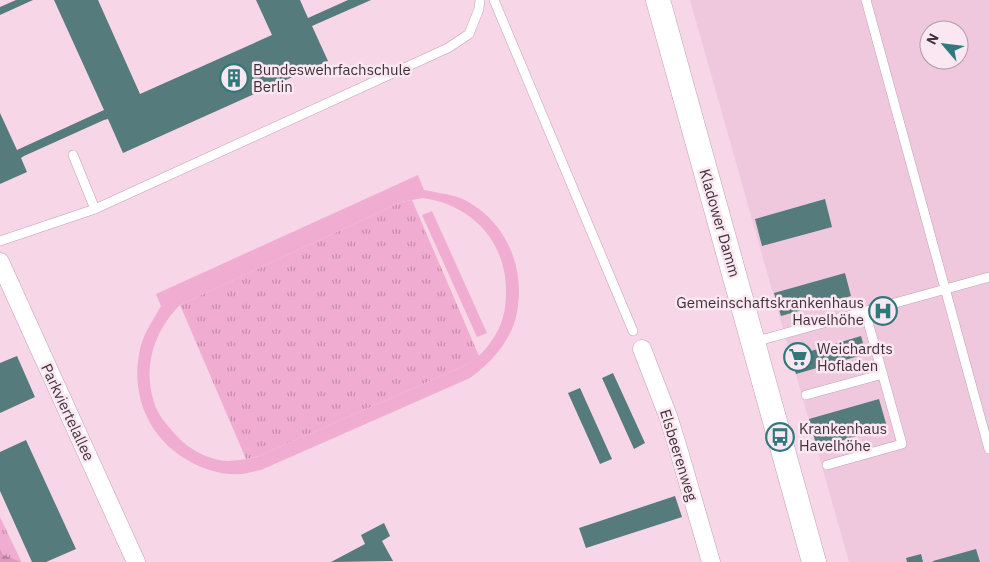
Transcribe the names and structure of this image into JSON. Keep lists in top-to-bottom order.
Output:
{
  "streets": {
    "main road": ["Kladower Damm"],
    "street": ["Parkviertelallee", "Elsbeerenweg"]
  },
  "places": {
    "building": ["Bundeswehrfachschule Berlin"],
    "hospital": ["Gemeinschaftskrankenhaus Havelhöhe"],
    "supermarket": ["Weichardts Hofladen"],
    "bus stop": ["Krankenhaus Havelhöhe"]
  },
  "north": "top left"
}
